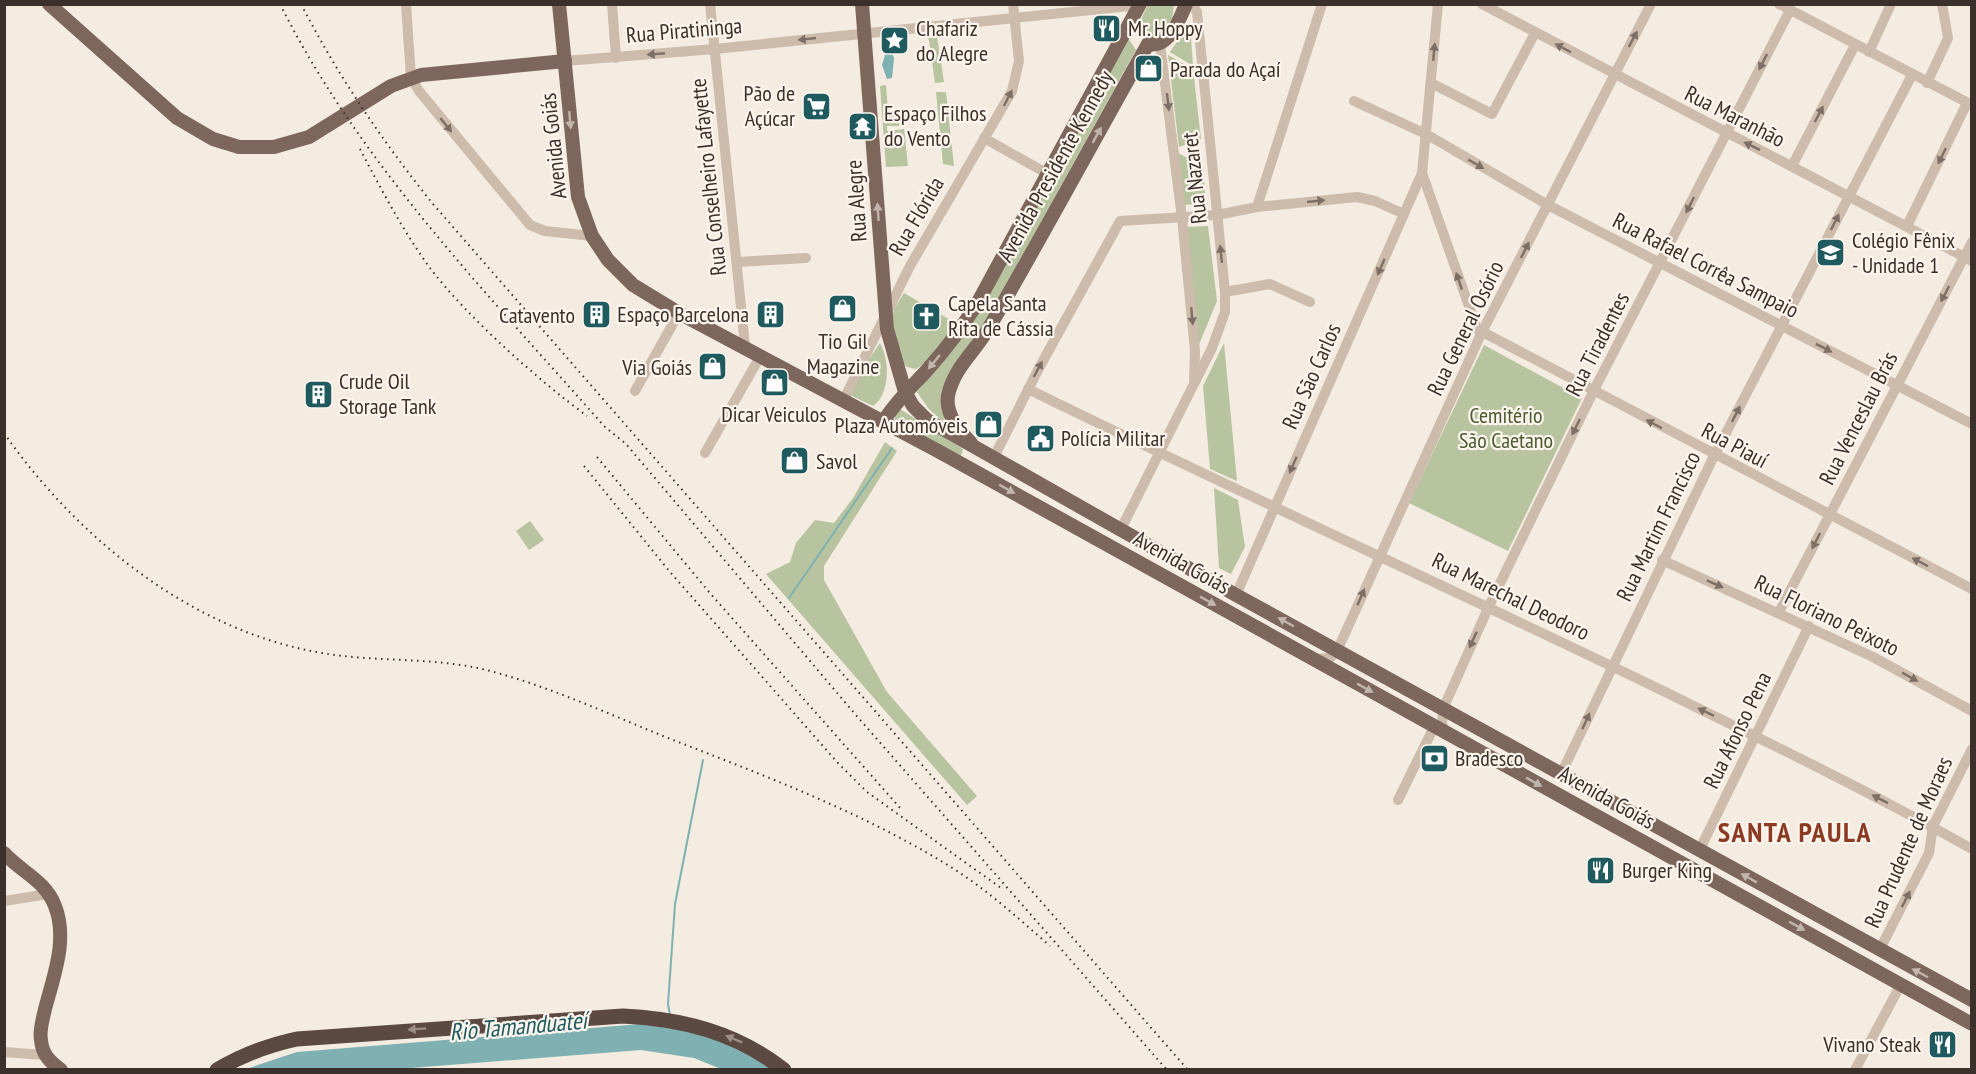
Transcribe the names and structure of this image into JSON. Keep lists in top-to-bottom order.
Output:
{
  "streets": {
    "main road": [
      "Rua Piratininga",
      "Avenida Goiás",
      "Avenida Presidente Kennedy",
      "Rua Alegre"
    ],
    "street": [
      "Rua Maranhão",
      "Rua Conselheiro Lafayette",
      "Rua Nazaret",
      "Rua Flórida",
      "Rua Rafael Corrêa Sampaio",
      "Rua General Osório",
      "Rua Tiradentes",
      "Rua São Carlos",
      "Rua Venceslau Brás",
      "Rua Piauí",
      "Rua Martim Francisco",
      "Rua Marechal Deodoro",
      "Rua Floriano Peixoto",
      "Rua Afonso Pena",
      "Rua Prudente de Moraes"
    ]
  },
  "crossings": [
    ["Rua Piratininga", "Avenida Goiás"],
    ["Rua Piratininga", "Avenida Presidente Kennedy"],
    ["Rua Piratininga", "Rua Conselheiro Lafayette"],
    ["Rua Piratininga", "Rua Alegre"],
    ["Rua Piratininga", "Rua Flórida"],
    ["Rua Maranhão", "Rua General Osório"],
    ["Rua Maranhão", "Rua Tiradentes"],
    ["Rua Maranhão", "Rua Venceslau Brás"],
    ["Rua Maranhão", "Rua Martim Francisco"],
    ["Avenida Goiás", "Avenida Presidente Kennedy"],
    ["Avenida Goiás", "Rua Conselheiro Lafayette"],
    ["Avenida Goiás", "Rua Nazaret"],
    ["Avenida Goiás", "Rua Alegre"],
    ["Avenida Goiás", "Rua Flórida"],
    ["Avenida Goiás", "Rua General Osório"],
    ["Avenida Goiás", "Rua Tiradentes"],
    ["Avenida Goiás", "Rua São Carlos"],
    ["Avenida Goiás", "Rua Martim Francisco"],
    ["Avenida Goiás", "Rua Afonso Pena"],
    ["Avenida Goiás", "Rua Prudente de Moraes"],
    ["Avenida Presidente Kennedy", "Rua Nazaret"],
    ["Avenida Presidente Kennedy", "Rua Alegre"],
    ["Rua Nazaret", "Rua Marechal Deodoro"],
    ["Rua Alegre", "Rua Flórida"],
    ["Rua Rafael Corrêa Sampaio", "Rua General Osório"],
    ["Rua Rafael Corrêa Sampaio", "Rua Tiradentes"],
    ["Rua Rafael Corrêa Sampaio", "Rua Venceslau Brás"],
    ["Rua Rafael Corrêa Sampaio", "Rua Martim Francisco"],
    ["Rua General Osório", "Rua Piauí"],
    ["Rua General Osório", "Rua Marechal Deodoro"],
    ["Rua Tiradentes", "Rua Piauí"],
    ["Rua Tiradentes", "Rua Marechal Deodoro"],
    ["Rua São Carlos", "Rua Marechal Deodoro"],
    ["Rua Venceslau Brás", "Rua Piauí"],
    ["Rua Venceslau Brás", "Rua Floriano Peixoto"],
    ["Rua Piauí", "Rua Martim Francisco"],
    ["Rua Martim Francisco", "Rua Marechal Deodoro"],
    ["Rua Martim Francisco", "Rua Floriano Peixoto"],
    ["Rua Marechal Deodoro", "Rua Afonso Pena"],
    ["Rua Marechal Deodoro", "Rua Prudente de Moraes"],
    ["Rua Floriano Peixoto", "Rua Afonso Pena"]
  ],
  "one_way": [
    "Rua Alegre",
    "Rua Rafael Corrêa Sampaio",
    "Rua General Osório",
    "Rua Tiradentes",
    "Rua São Carlos",
    "Rua Venceslau Brás",
    "Rua Piauí",
    "Rua Martim Francisco",
    "Rua Floriano Peixoto",
    "Rua Prudente de Moraes"
  ],
  "districts": ["SANTA PAULA"],
  "water": ["Rio Tamanduateí"],
  "parks": ["Cemitério São Caetano"],
  "places": {
    "restaurant": ["Mr. Hoppy", "Burger King", "Vivano Steak"],
    "place": ["Chafariz do Alegre"],
    "shop": [
      "Parada do Açaí",
      "Tio Gil Magazine",
      "Via Goiás",
      "Dicar Veiculos",
      "Plaza Automóveis",
      "Savol"
    ],
    "supermarket": ["Pão de Açúcar"],
    "temple": ["Espaço Filhos do Vento"],
    "school or university": ["Colégio Fênix - Unidade 1"],
    "building": ["Espaço Barcelona", "Catavento", "Crude Oil Storage Tank"],
    "church": ["Capela Santa Rita de Cássia"],
    "public building": ["Polícia Militar"],
    "bank": ["Bradesco"]
  }
}
